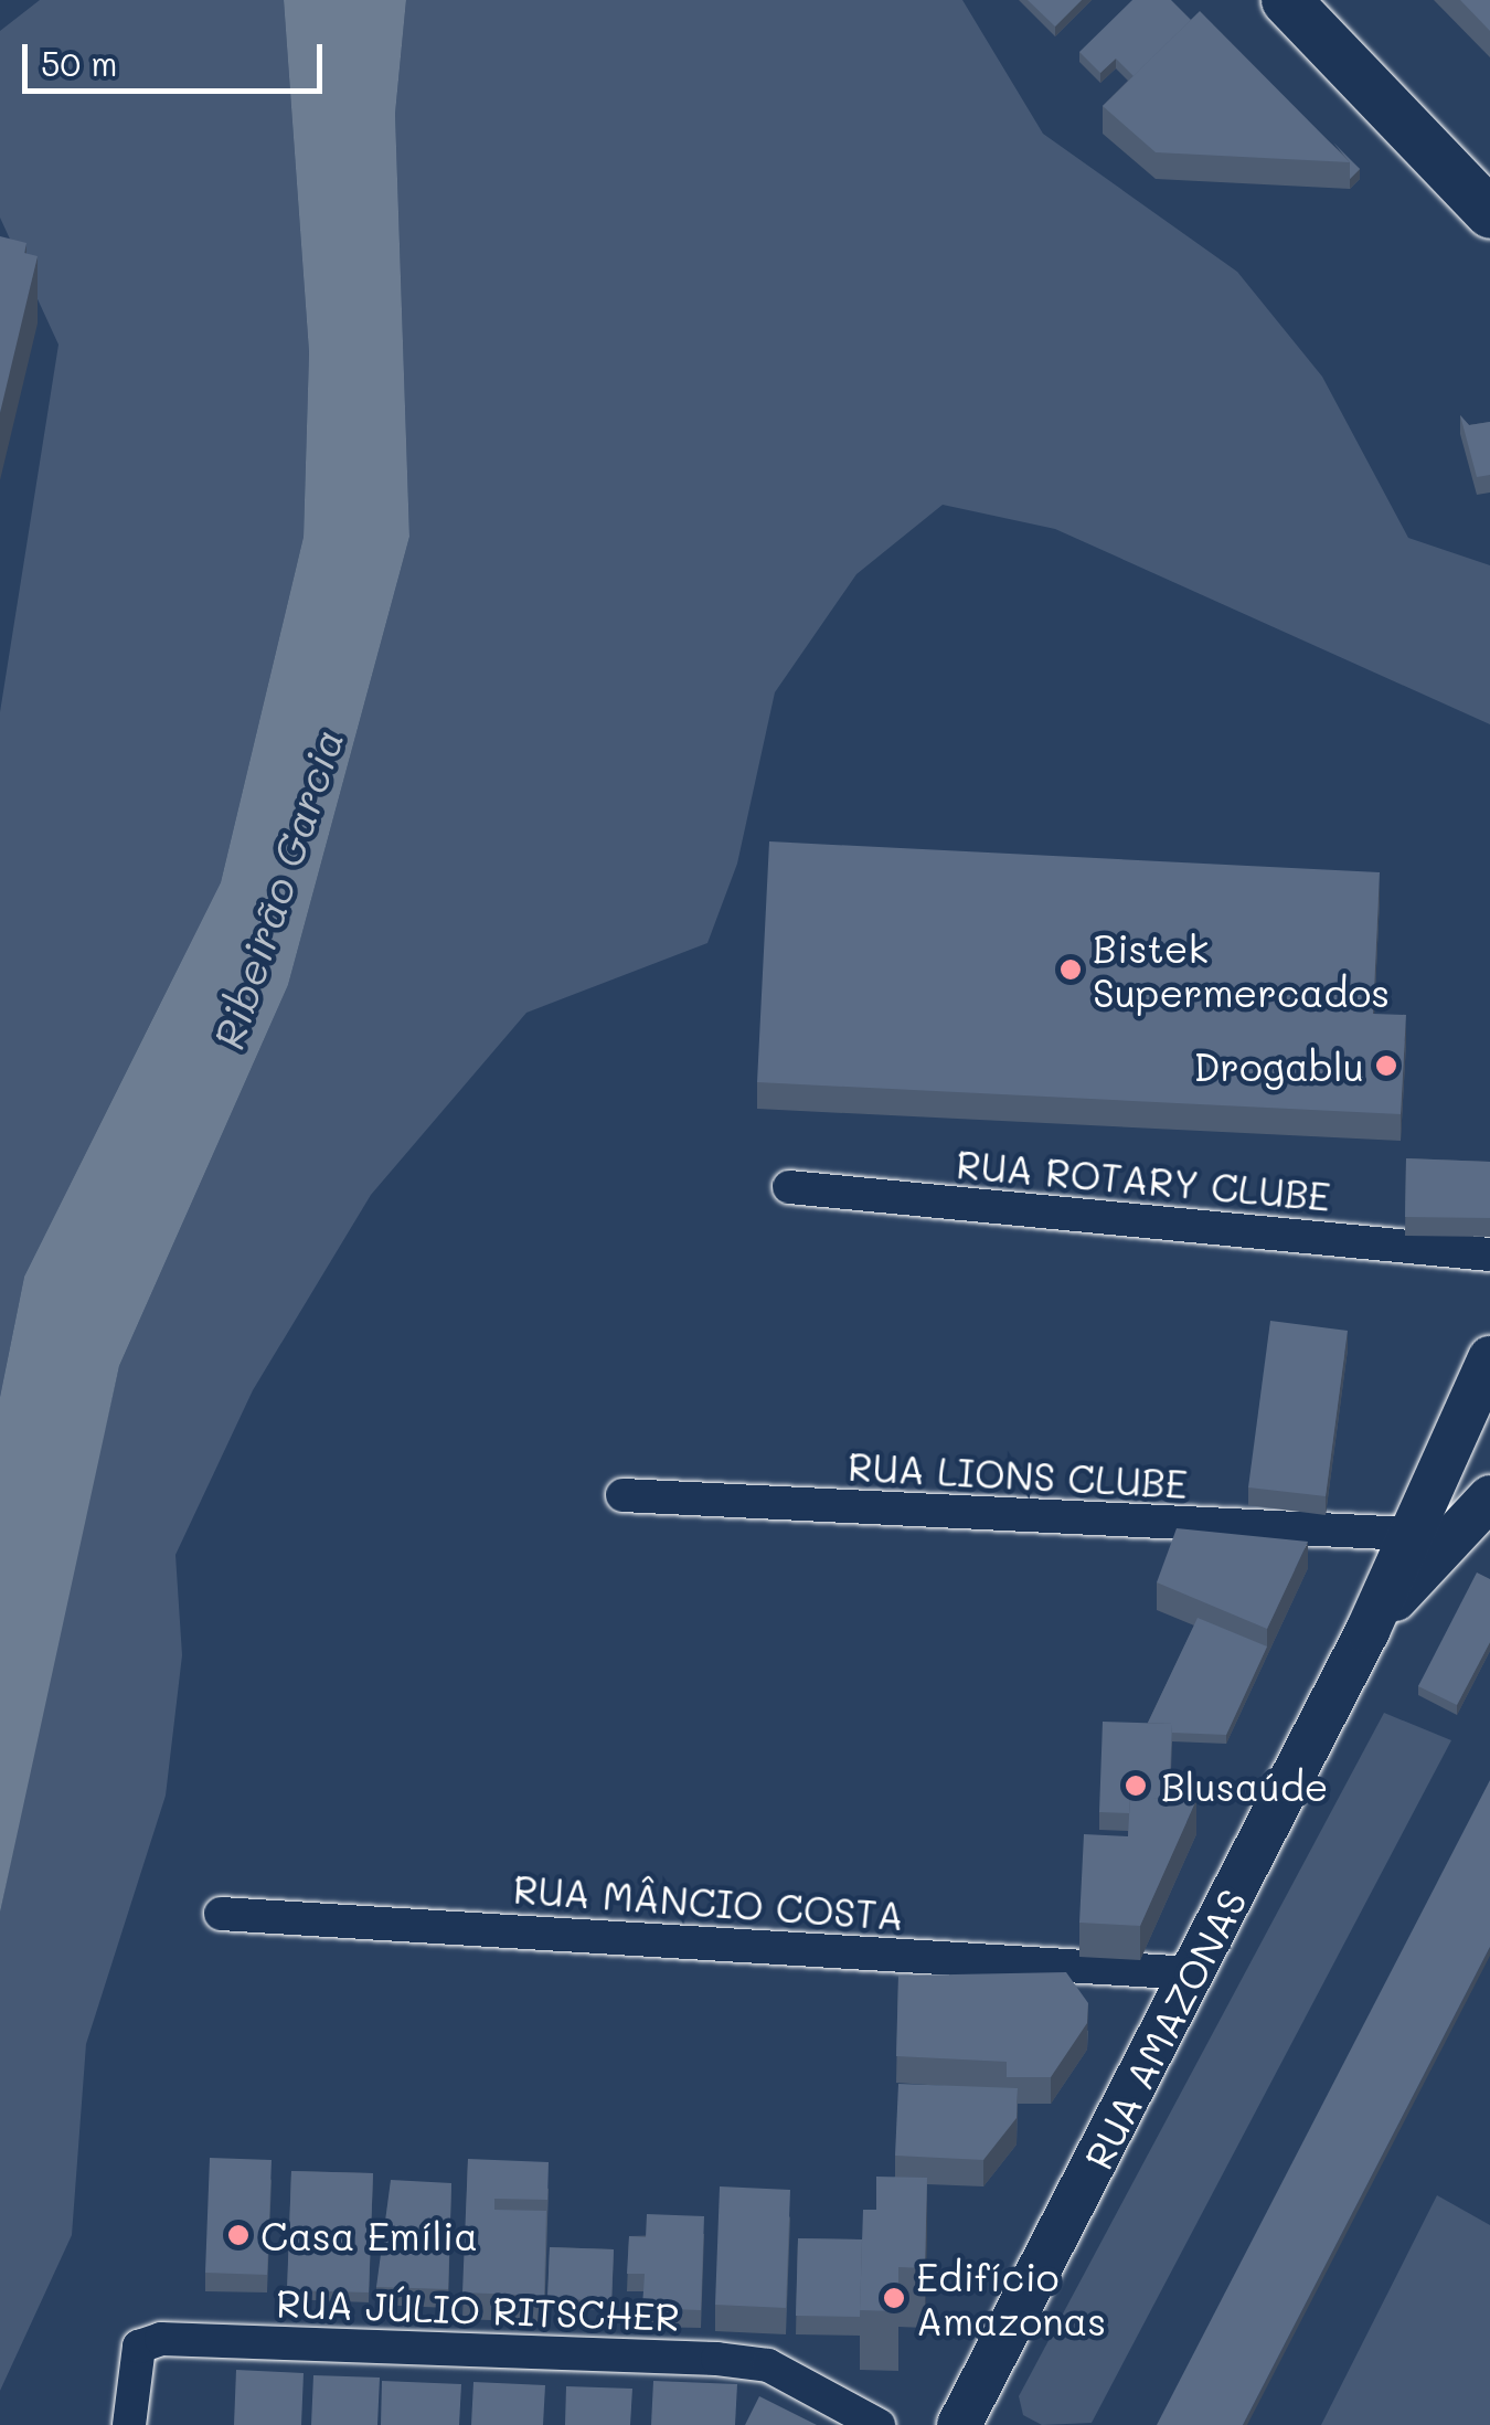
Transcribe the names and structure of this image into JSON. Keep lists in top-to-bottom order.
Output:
{
  "streets": {
    "main road": ["RUA AMAZONAS"],
    "street": [
      "RUA ROTARY CLUBE",
      "RUA LIONS CLUBE",
      "RUA MÂNCIO COSTA",
      "RUA JÚLIO RITSCHER"
    ]
  },
  "crossings": [
    ["RUA LIONS CLUBE", "RUA AMAZONAS"],
    ["RUA MÂNCIO COSTA", "RUA AMAZONAS"]
  ],
  "water": ["Ribeirão Garcia"],
  "places": [
    "Bistek Supermercados",
    "Drogablu",
    "Blusaúde",
    "Casa Emília",
    "Edifício Amazonas"
  ],
  "scale_bar": "50 m"
}
